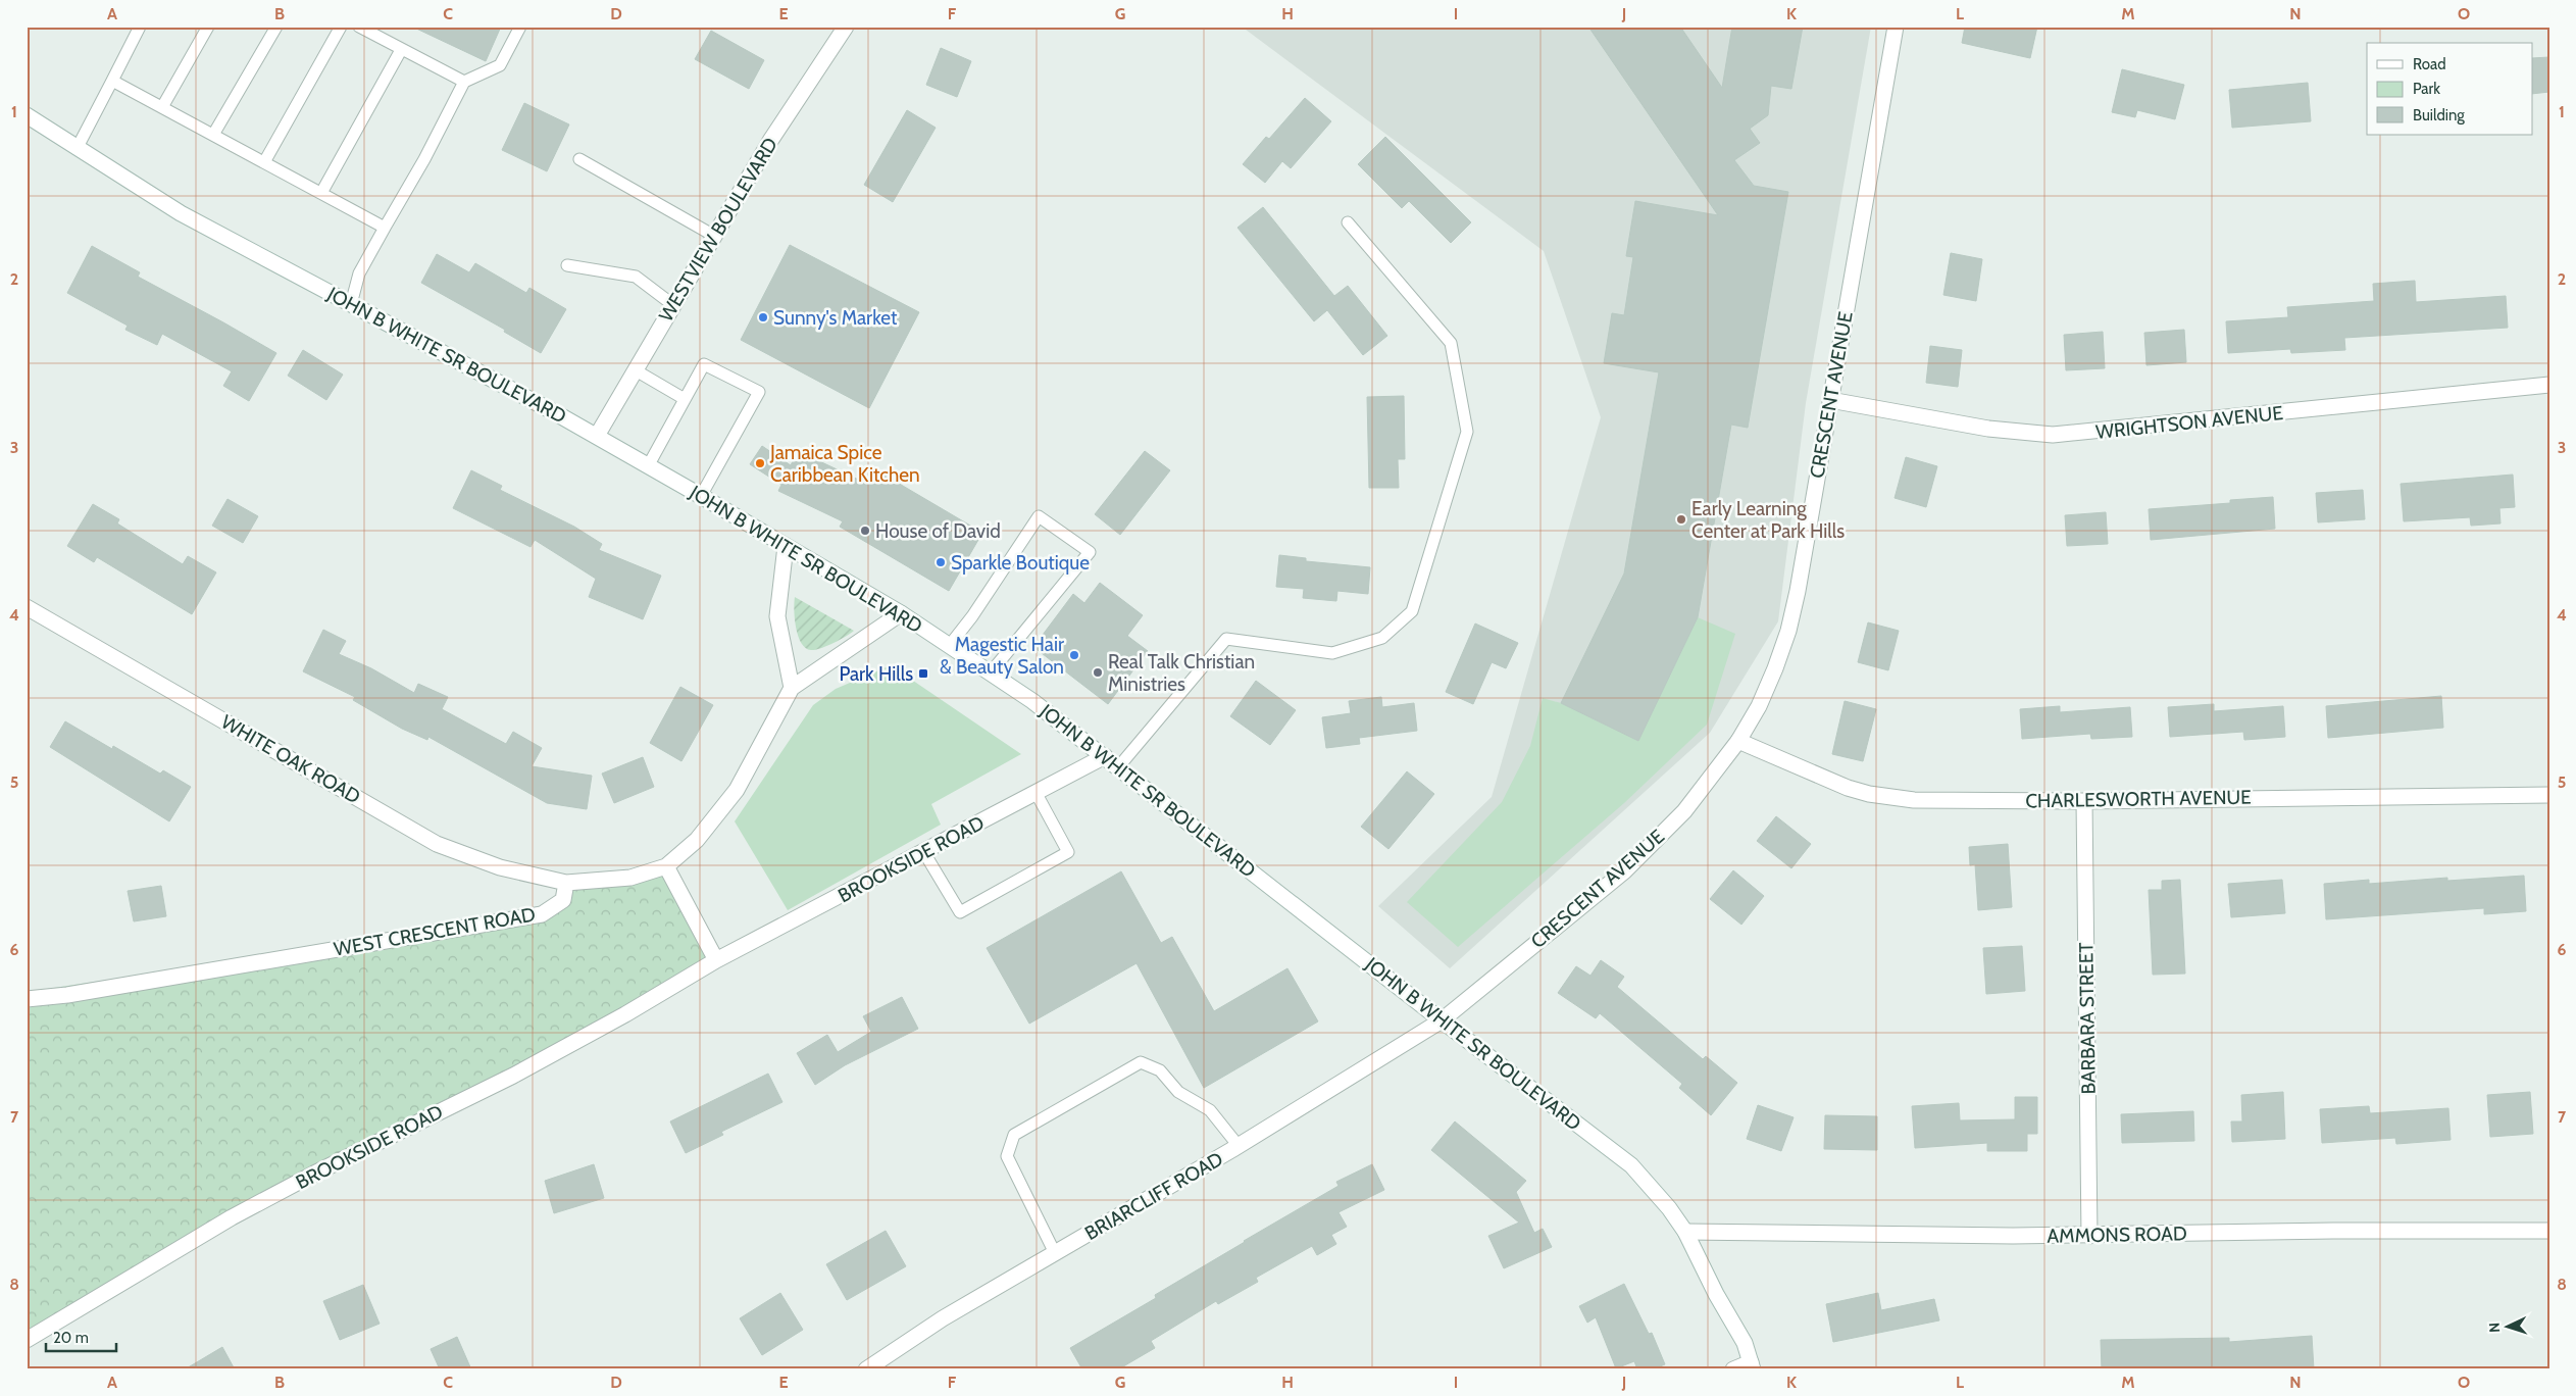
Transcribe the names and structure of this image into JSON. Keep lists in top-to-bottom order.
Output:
{
  "streets": {
    "street": [
      "WESTVIEW BOULEVARD",
      "JOHN B WHITE SR BOULEVARD",
      "CRESCENT AVENUE",
      "WRIGHTSON AVENUE",
      "WHITE OAK ROAD",
      "CHARLESWORTH AVENUE",
      "BROOKSIDE ROAD",
      "WEST CRESCENT ROAD",
      "BARBARA STREET",
      "BRIARCLIFF ROAD",
      "AMMONS ROAD"
    ]
  },
  "crossings": [
    ["WESTVIEW BOULEVARD", "JOHN B WHITE SR BOULEVARD"],
    ["JOHN B WHITE SR BOULEVARD", "CRESCENT AVENUE"],
    ["JOHN B WHITE SR BOULEVARD", "BROOKSIDE ROAD"],
    ["JOHN B WHITE SR BOULEVARD", "BRIARCLIFF ROAD"],
    ["JOHN B WHITE SR BOULEVARD", "AMMONS ROAD"],
    ["CRESCENT AVENUE", "WRIGHTSON AVENUE"],
    ["CRESCENT AVENUE", "CHARLESWORTH AVENUE"],
    ["CRESCENT AVENUE", "BRIARCLIFF ROAD"],
    ["WHITE OAK ROAD", "WEST CRESCENT ROAD"],
    ["CHARLESWORTH AVENUE", "BARBARA STREET"],
    ["BARBARA STREET", "AMMONS ROAD"]
  ],
  "places": {
    "other": [
      "Sunny's Market",
      "Jamaica Spice Caribbean Kitchen",
      "Early Learning Center at Park Hills",
      "House of David",
      "Sparkle Boutique",
      "Magestic Hair & Beauty Salon",
      "Real Talk Christian Ministries"
    ],
    "transit": ["Park Hills"]
  },
  "legend": ["Road", "Park", "Building"],
  "scale_bar": "20 m",
  "north": "left",
  "grid": {
    "columns": [
      "A",
      "B",
      "C",
      "D",
      "E",
      "F",
      "G",
      "H",
      "I",
      "J",
      "K",
      "L",
      "M",
      "N",
      "O"
    ],
    "rows": [
      "1",
      "2",
      "3",
      "4",
      "5",
      "6",
      "7",
      "8"
    ]
  }
}
